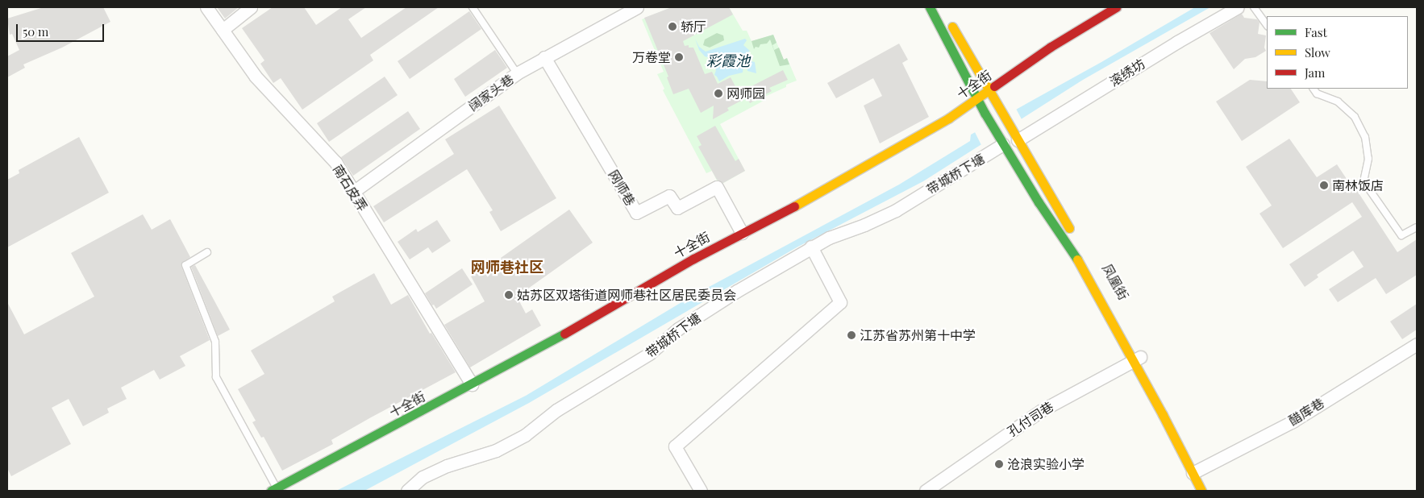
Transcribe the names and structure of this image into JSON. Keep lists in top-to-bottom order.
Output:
{
  "streets": {
    "main road": ["十全街", "凤凰街"],
    "street": [
      "滚绣坊",
      "阔家头巷",
      "带城桥下塘",
      "南石皮弄",
      "网师巷",
      "醋库巷",
      "孔付司巷"
    ]
  },
  "crossings": [
    ["滚绣坊", "凤凰街"],
    ["十全街", "南石皮弄"],
    ["十全街", "网师巷"],
    ["十全街", "凤凰街"],
    ["阔家头巷", "南石皮弄"],
    ["阔家头巷", "网师巷"],
    ["带城桥下塘", "凤凰街"],
    ["凤凰街", "醋库巷"],
    ["凤凰街", "孔付司巷"]
  ],
  "districts": ["网师巷社区"],
  "water": ["彩霞池"],
  "places": [
    "轿厅",
    "万卷堂",
    "网师园",
    "南林饭店",
    "姑苏区双塔街道网师巷社区居民委员会",
    "江苏省苏州第十中学",
    "沧浪实验小学"
  ],
  "legend": ["Fast", "Slow", "Jam"],
  "scale_bar": "50 m"
}
